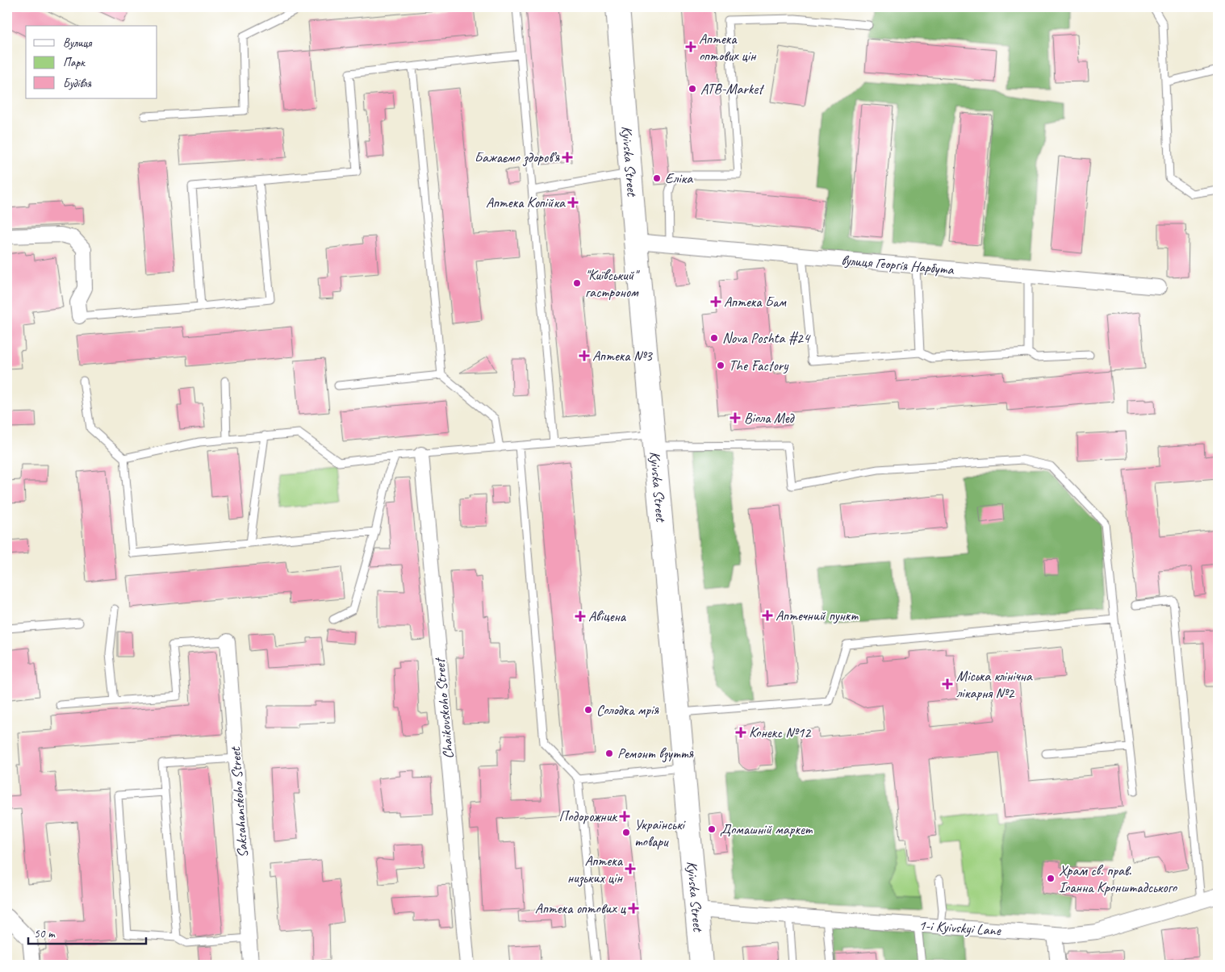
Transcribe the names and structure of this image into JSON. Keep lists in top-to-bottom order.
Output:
{
  "streets": {
    "main road": ["Kyivska Street"],
    "street": [
      "вулиця Георгія Нарбута",
      "Chaikovskoho Street",
      "Saksahanskoho Street",
      "1-i Kyivskyi Lane"
    ]
  },
  "crossings": [
    ["Kyivska Street", "вулиця Георгія Нарбута"],
    ["Kyivska Street", "1-i Kyivskyi Lane"]
  ],
  "places": {
    "health": [
      "Аптека оптових цін",
      "Бажаємо здоров’я",
      "Аптека Копійка",
      "Аптека Бам",
      "Аптека №3",
      "Віола Мед",
      "Аптечний пункт",
      "Авіцена",
      "Міська клінічна лікарня №2",
      "Конекс №12",
      "Подорожник",
      "Аптека низьких цін",
      "Аптека оптових ц"
    ],
    "other": [
      "ATB-Market",
      "Еліка",
      "\"Київський\" гастроном",
      "Nova Poshta #24",
      "The Factory",
      "Солодка мрія",
      "Ремонт взуття",
      "Домашній маркет",
      "Українські товари",
      "Храм св. прав. Іоанна Кронштадського"
    ]
  },
  "legend": ["Вулиця", "Парк", "Будівля"],
  "scale_bar": "50 m"
}
